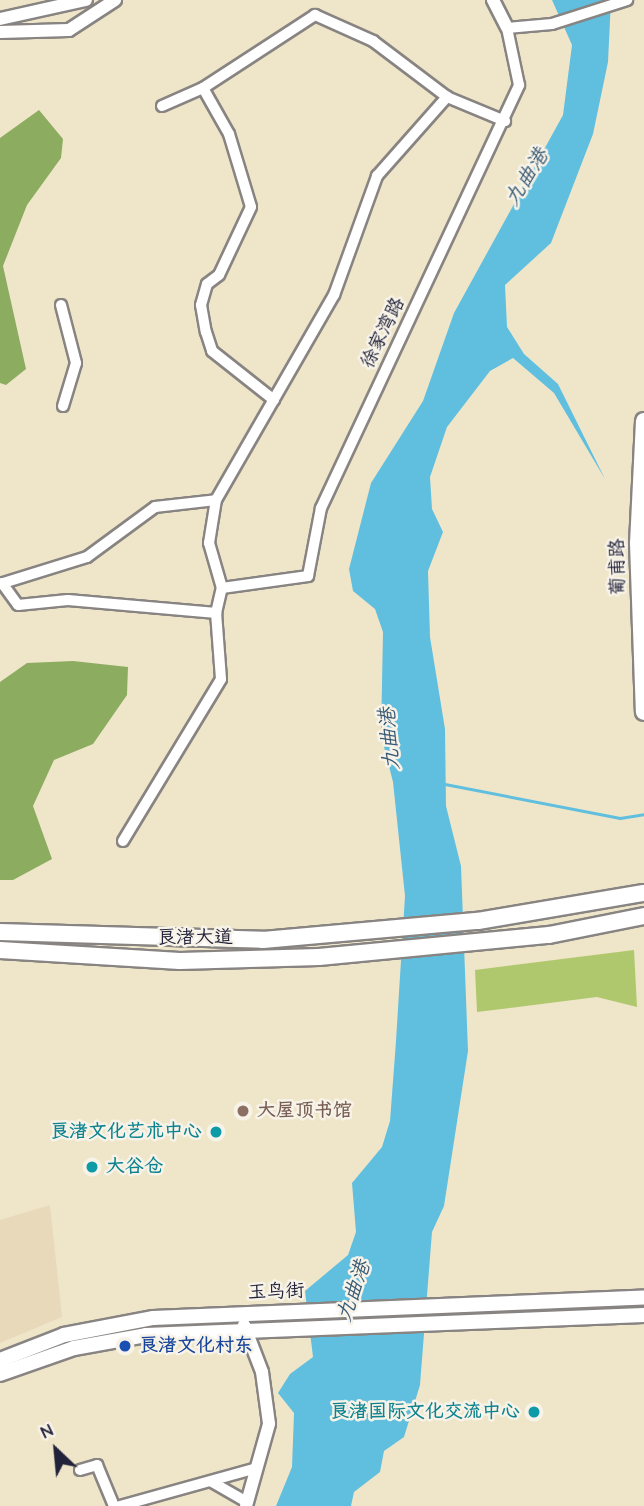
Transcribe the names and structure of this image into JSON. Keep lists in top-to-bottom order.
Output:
{
  "streets": {
    "main road": ["葡甫路", "良渚大道", "玉鸟街"],
    "street": ["徐家湾路"]
  },
  "water": ["九曲港"],
  "places": [
    "大屋顶书馆",
    "良渚文化艺术中心",
    "大谷仓",
    "良渚文化村东",
    "良渚国际文化交流中心"
  ],
  "north": "top left"
}
